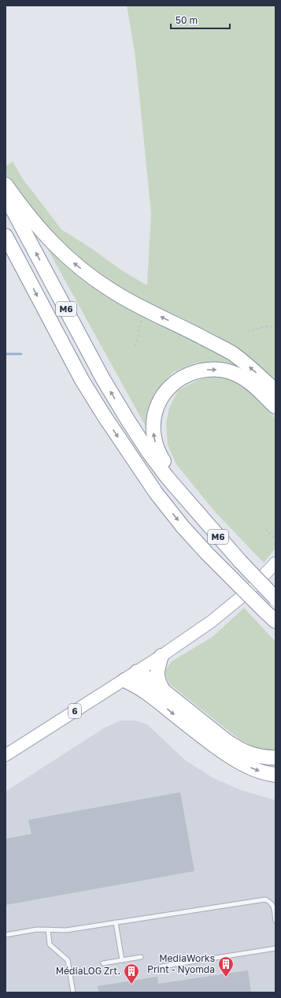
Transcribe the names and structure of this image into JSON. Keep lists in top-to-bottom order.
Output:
{
  "streets": {
    "highway": ["M6"],
    "main road": ["6"]
  },
  "places": {
    "building": ["MediaWorks Print - Nyomda", "MédiaLOG Zrt."]
  },
  "scale_bar": "50 m"
}
